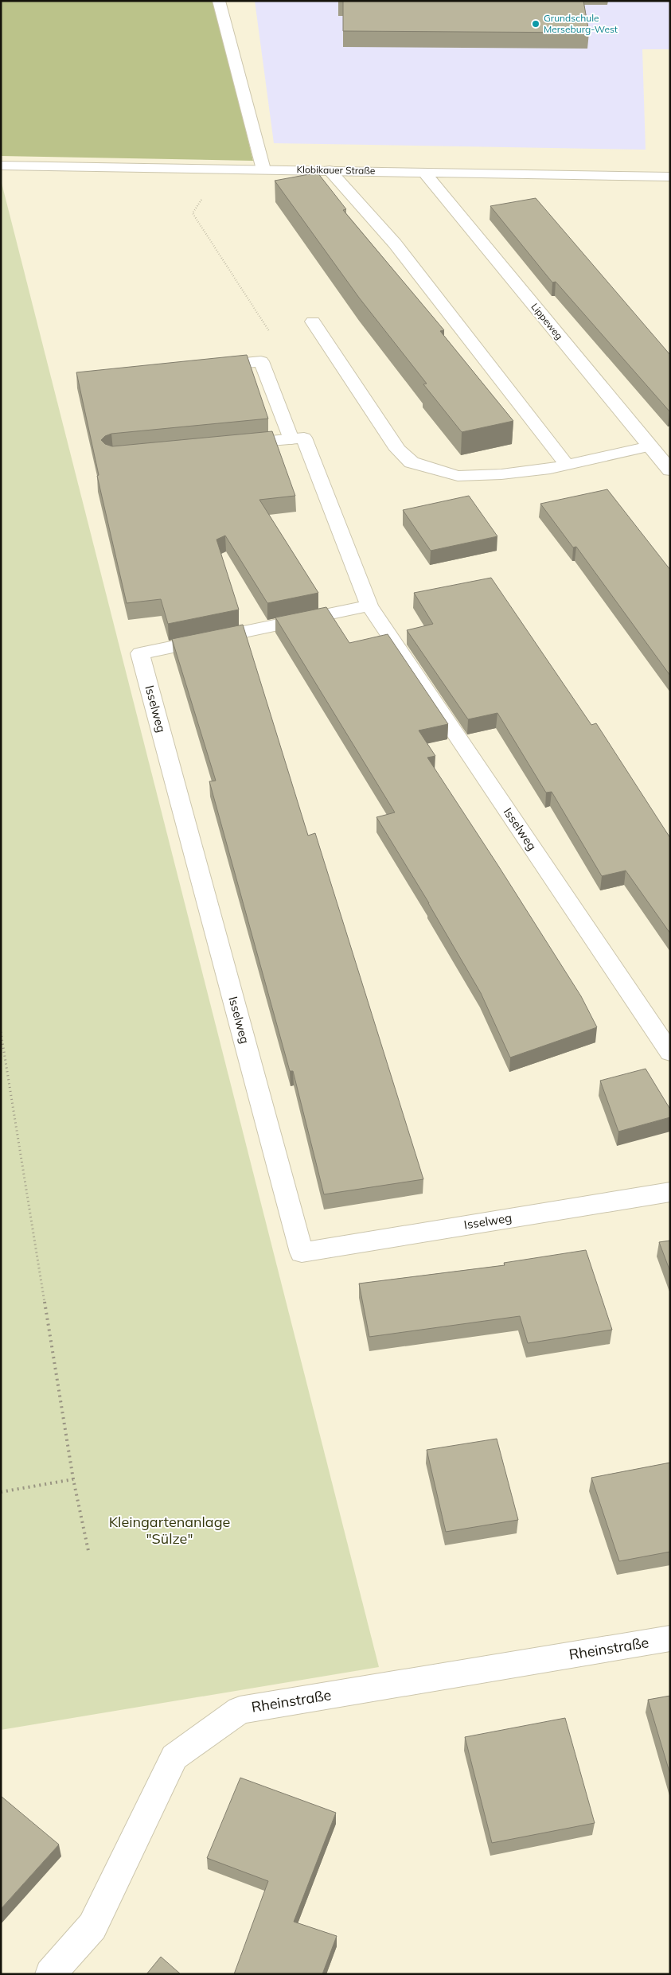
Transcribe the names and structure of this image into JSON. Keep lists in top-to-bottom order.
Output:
{
  "streets": {
    "street": [
      "Klobikauer Straße",
      "Lippeweg",
      "Isselweg",
      "Rheinstraße"
    ]
  },
  "crossings": [
    ["Klobikauer Straße", "Lippeweg"]
  ],
  "parks": ["Kleingartenanlage \"Sülze\""],
  "places": ["Grundschule Merseburg-West"]
}
